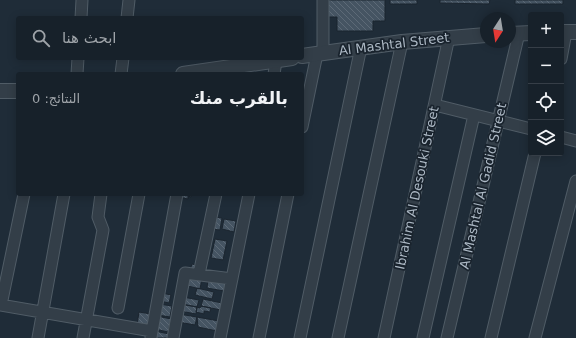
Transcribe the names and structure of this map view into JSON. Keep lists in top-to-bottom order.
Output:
{
  "streets": {
    "street": ["Al Mashtal Street", "Al Mashtal Al Gadid Street", "Ibrahim Al Desouki Street"]
  },
  "crossings": [
    ["Al Mashtal Street", "Ibrahim Al Desouki Street"]
  ],
  "north": "bottom",
  "page": {
    "map_buttons": ["+", "−"],
    "search": "ابحث هنا",
    "heading": ["بالقرب منك", "النتائج: 0"]
  }
}
